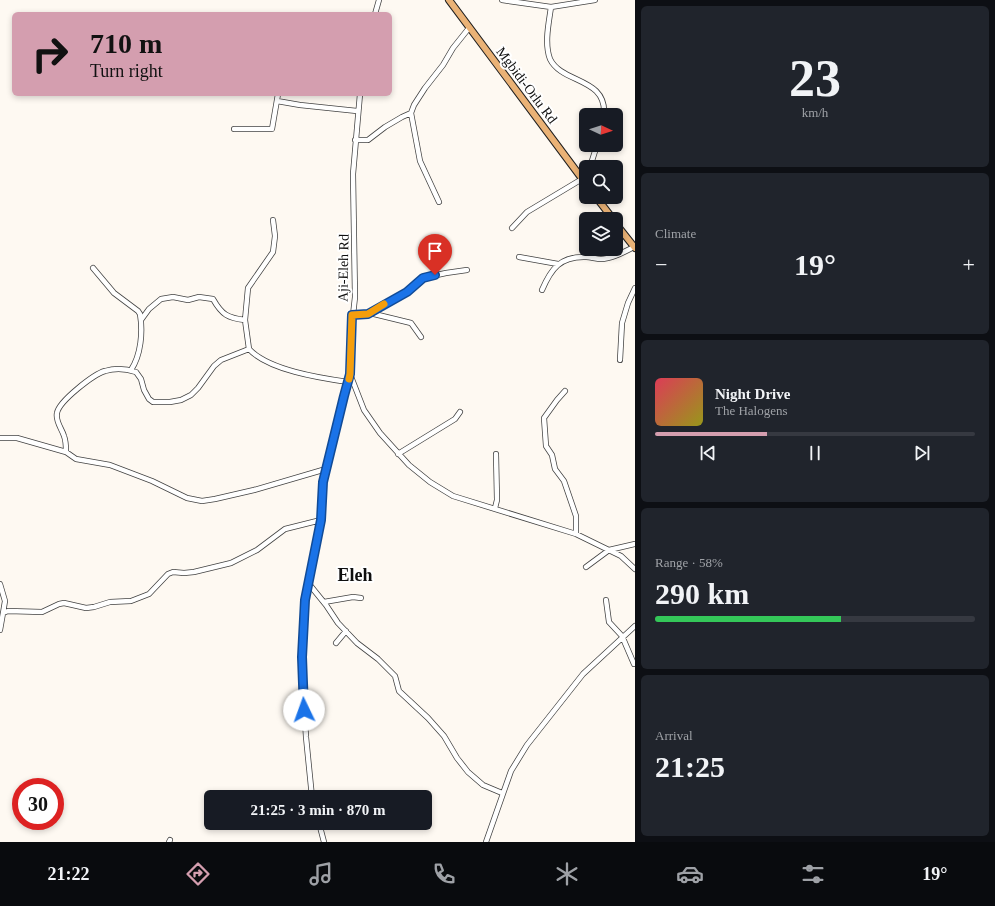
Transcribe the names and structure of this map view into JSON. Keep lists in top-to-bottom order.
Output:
{
  "streets": {
    "main road": ["Mgbidi-Orlu Rd"],
    "street": ["Aji-Eleh Rd"]
  },
  "districts": ["Eleh"],
  "north": "right",
  "page": {
    "tile": [
      ["23", "km/h"],
      "Climate",
      ["Range · 58%", "290 km"],
      ["Arrival", "21:25"]
    ],
    "turn": ["710 m", "Turn right"],
    "heat": ["−", "19°", "+"],
    "song": ["Night Drive", "The Halogens"],
    "limit": "30",
    "trip": "21:25 · 3 min · 870 m",
    "tabs": ["21:22", "19°"]
  }
}
